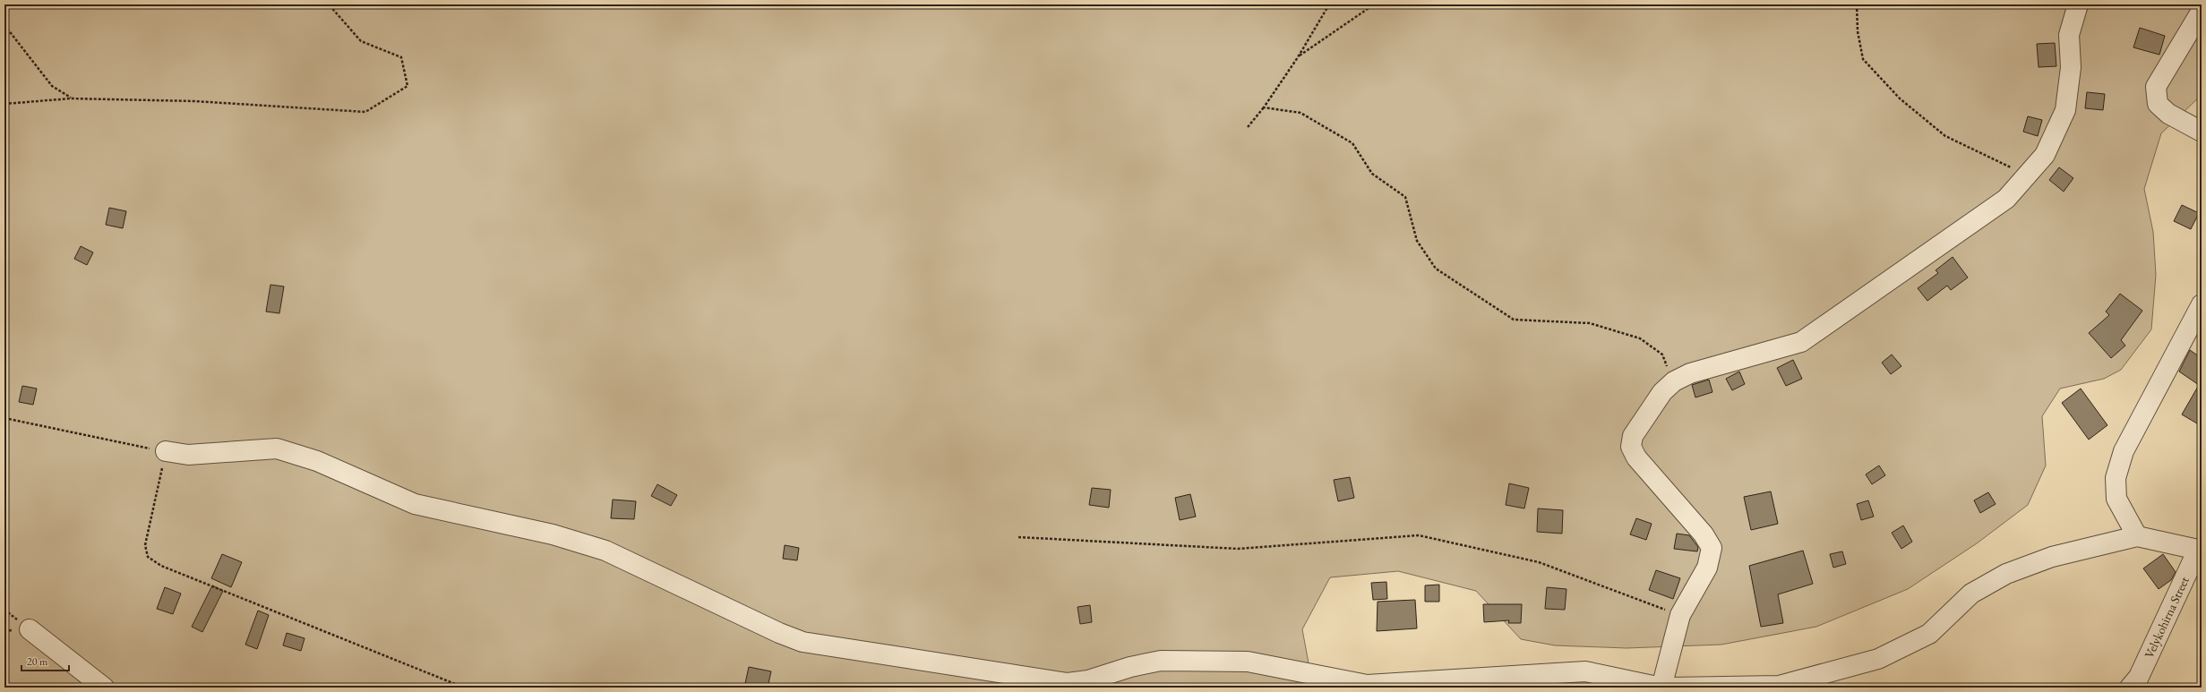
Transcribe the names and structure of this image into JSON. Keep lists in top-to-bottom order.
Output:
{
  "streets": {
    "street": ["Velykohirna Street"]
  },
  "scale_bar": "20 m"
}
